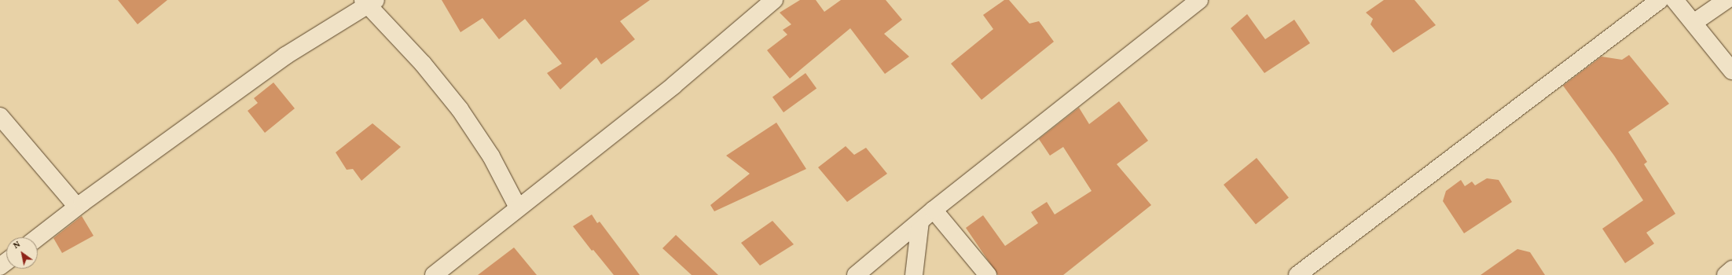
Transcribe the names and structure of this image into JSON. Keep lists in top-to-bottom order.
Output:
{
  "north": "top left"
}
